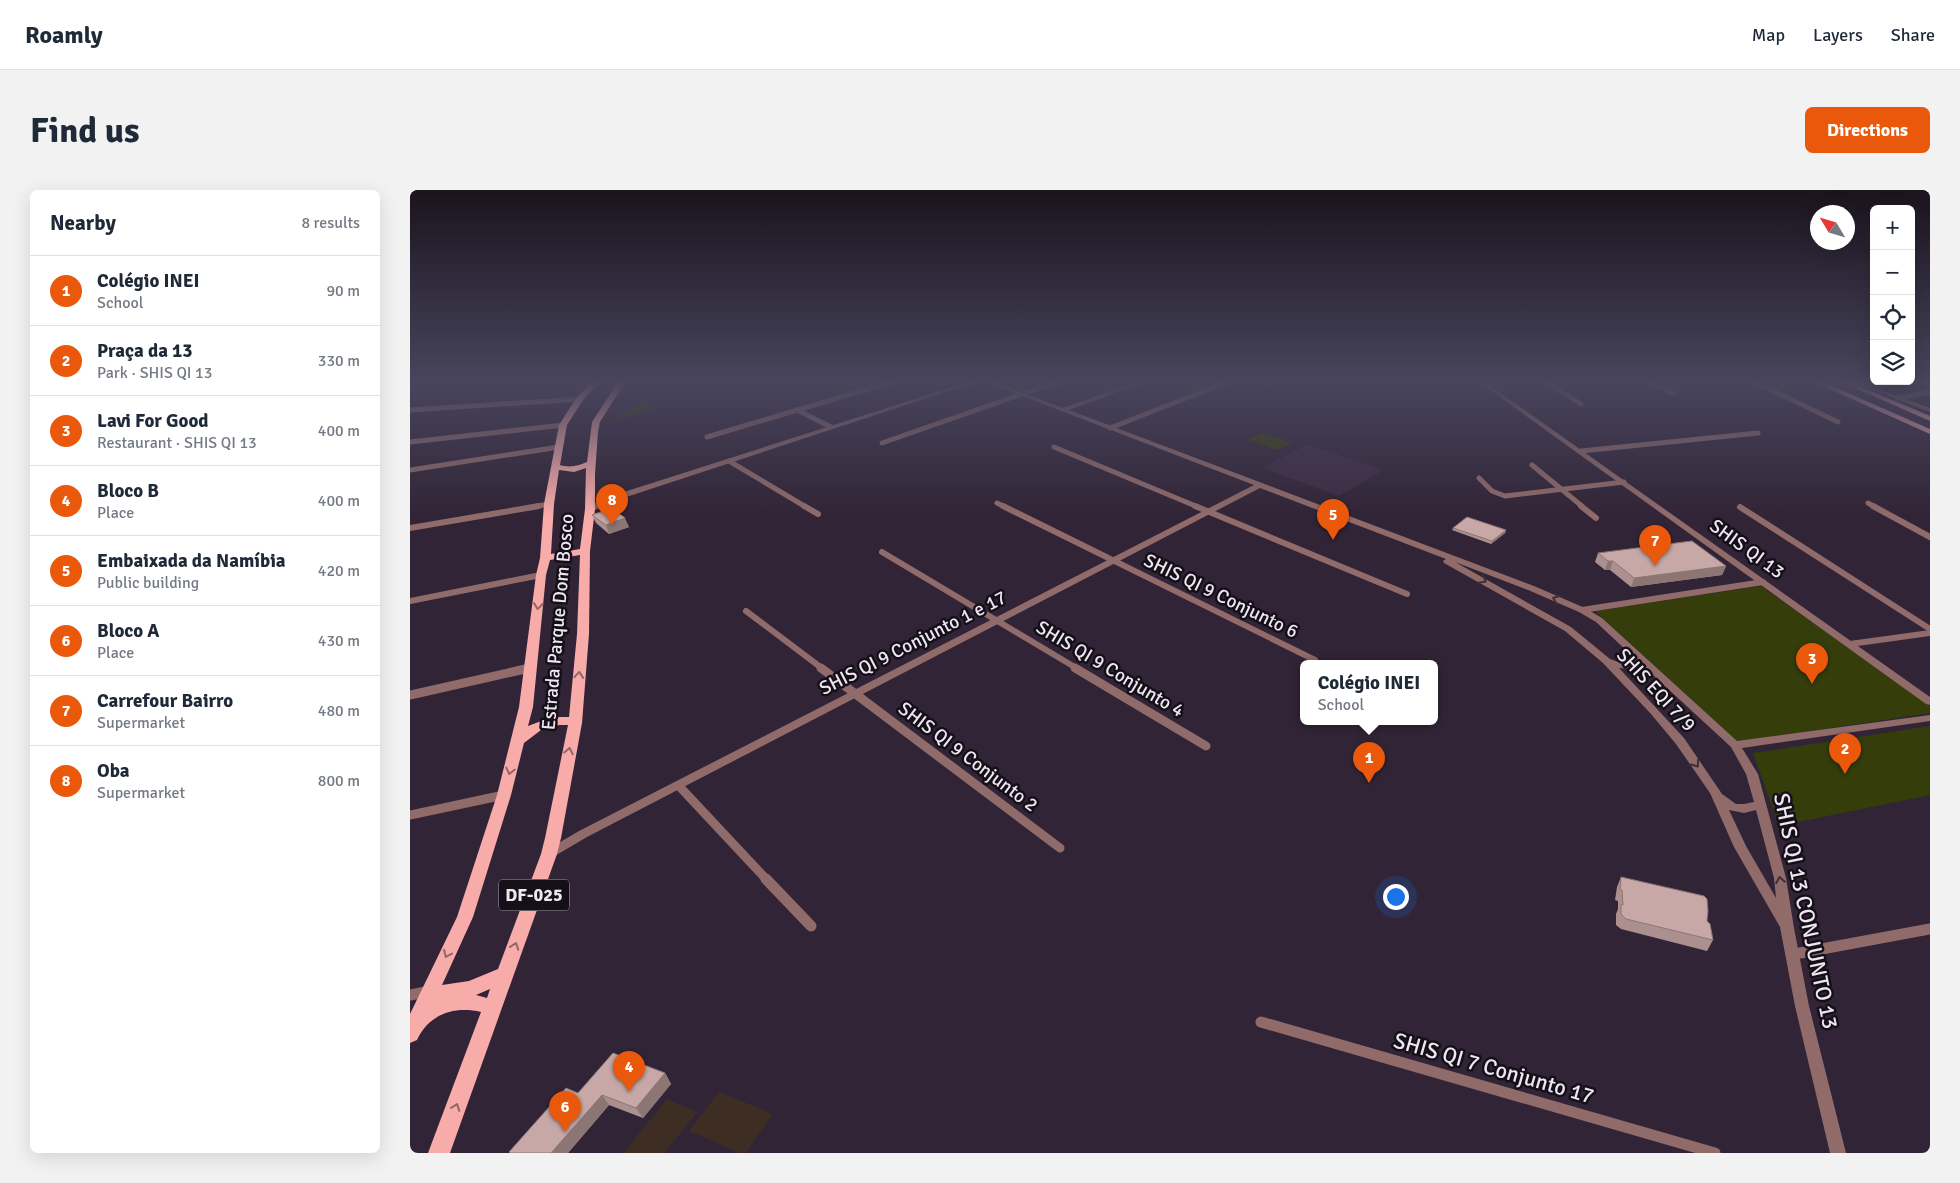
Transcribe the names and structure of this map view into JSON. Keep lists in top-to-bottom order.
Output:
{
  "streets": {
    "main road": ["Estrada Parque Dom Bosco", "DF-025"],
    "street": [
      "SHIS QI 13",
      "SHIS QI 9 Conjunto 6",
      "SHIS QI 9 Conjunto 1 e 17",
      "SHIS QI 9 Conjunto 4",
      "SHIS EQI 7/9",
      "SHIS QI 9 Conjunto 2",
      "SHIS QI 13 CONJUNTO 13",
      "SHIS QI 7 Conjunto 17"
    ]
  },
  "crossings": [
    ["SHIS QI 9 Conjunto 6", "SHIS QI 9 Conjunto 1 e 17"],
    ["Estrada Parque Dom Bosco", "SHIS QI 9 Conjunto 1 e 17"],
    ["SHIS QI 9 Conjunto 1 e 17", "SHIS QI 9 Conjunto 4"],
    ["SHIS QI 9 Conjunto 1 e 17", "SHIS QI 9 Conjunto 2"],
    ["SHIS EQI 7/9", "SHIS QI 13 CONJUNTO 13"]
  ],
  "north": "top left",
  "page": {
    "header": "Roamly",
    "nav": ["Map", "Layers", "Share"],
    "buttons": "Directions",
    "title": "Find us",
    "heading": ["Nearby", "8 results"],
    "map_buttons": ["+", "−"],
    "list": [
      {
        "mark": "1",
        "name": "Colégio INEI",
        "note": "School",
        "value": "90 m"
      },
      {
        "mark": "2",
        "name": "Praça da 13",
        "note": "Park · SHIS QI 13",
        "value": "330 m"
      },
      {
        "mark": "3",
        "name": "Lavi For Good",
        "note": "Restaurant · SHIS QI 13",
        "value": "400 m"
      },
      {
        "mark": "4",
        "name": "Bloco B",
        "note": "Place",
        "value": "400 m"
      },
      {
        "mark": "5",
        "name": "Embaixada da Namíbia",
        "note": "Public building",
        "value": "420 m"
      },
      {
        "mark": "6",
        "name": "Bloco A",
        "note": "Place",
        "value": "430 m"
      },
      {
        "mark": "7",
        "name": "Carrefour Bairro",
        "note": "Supermarket",
        "value": "480 m"
      },
      {
        "mark": "8",
        "name": "Oba",
        "note": "Supermarket",
        "value": "800 m"
      }
    ],
    "pins": [
      "8",
      "5",
      "7",
      "3",
      "2",
      "1",
      "4",
      "6"
    ],
    "popup": ["Colégio INEI", "School"]
  }
}
